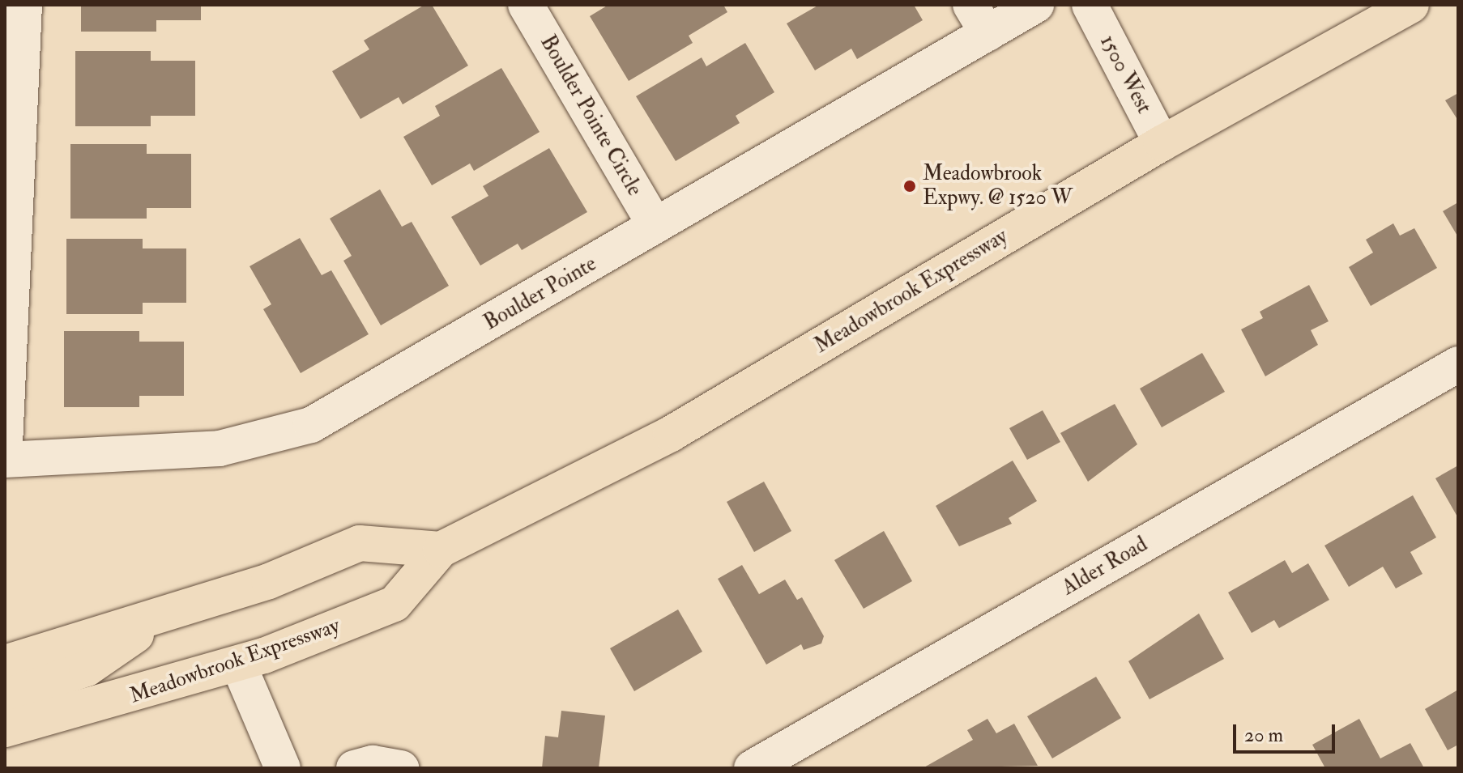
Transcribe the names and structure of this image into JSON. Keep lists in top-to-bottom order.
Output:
{
  "streets": {
    "main road": ["Meadowbrook Expressway"],
    "street": [
      "1500 West",
      "Boulder Pointe Circle",
      "Boulder Pointe",
      "Alder Road"
    ]
  },
  "crossings": [
    ["1500 West", "Meadowbrook Expressway"],
    ["Boulder Pointe Circle", "Boulder Pointe"]
  ],
  "places": ["Meadowbrook Expwy. @ 1520 W"],
  "scale_bar": "20 m"
}
